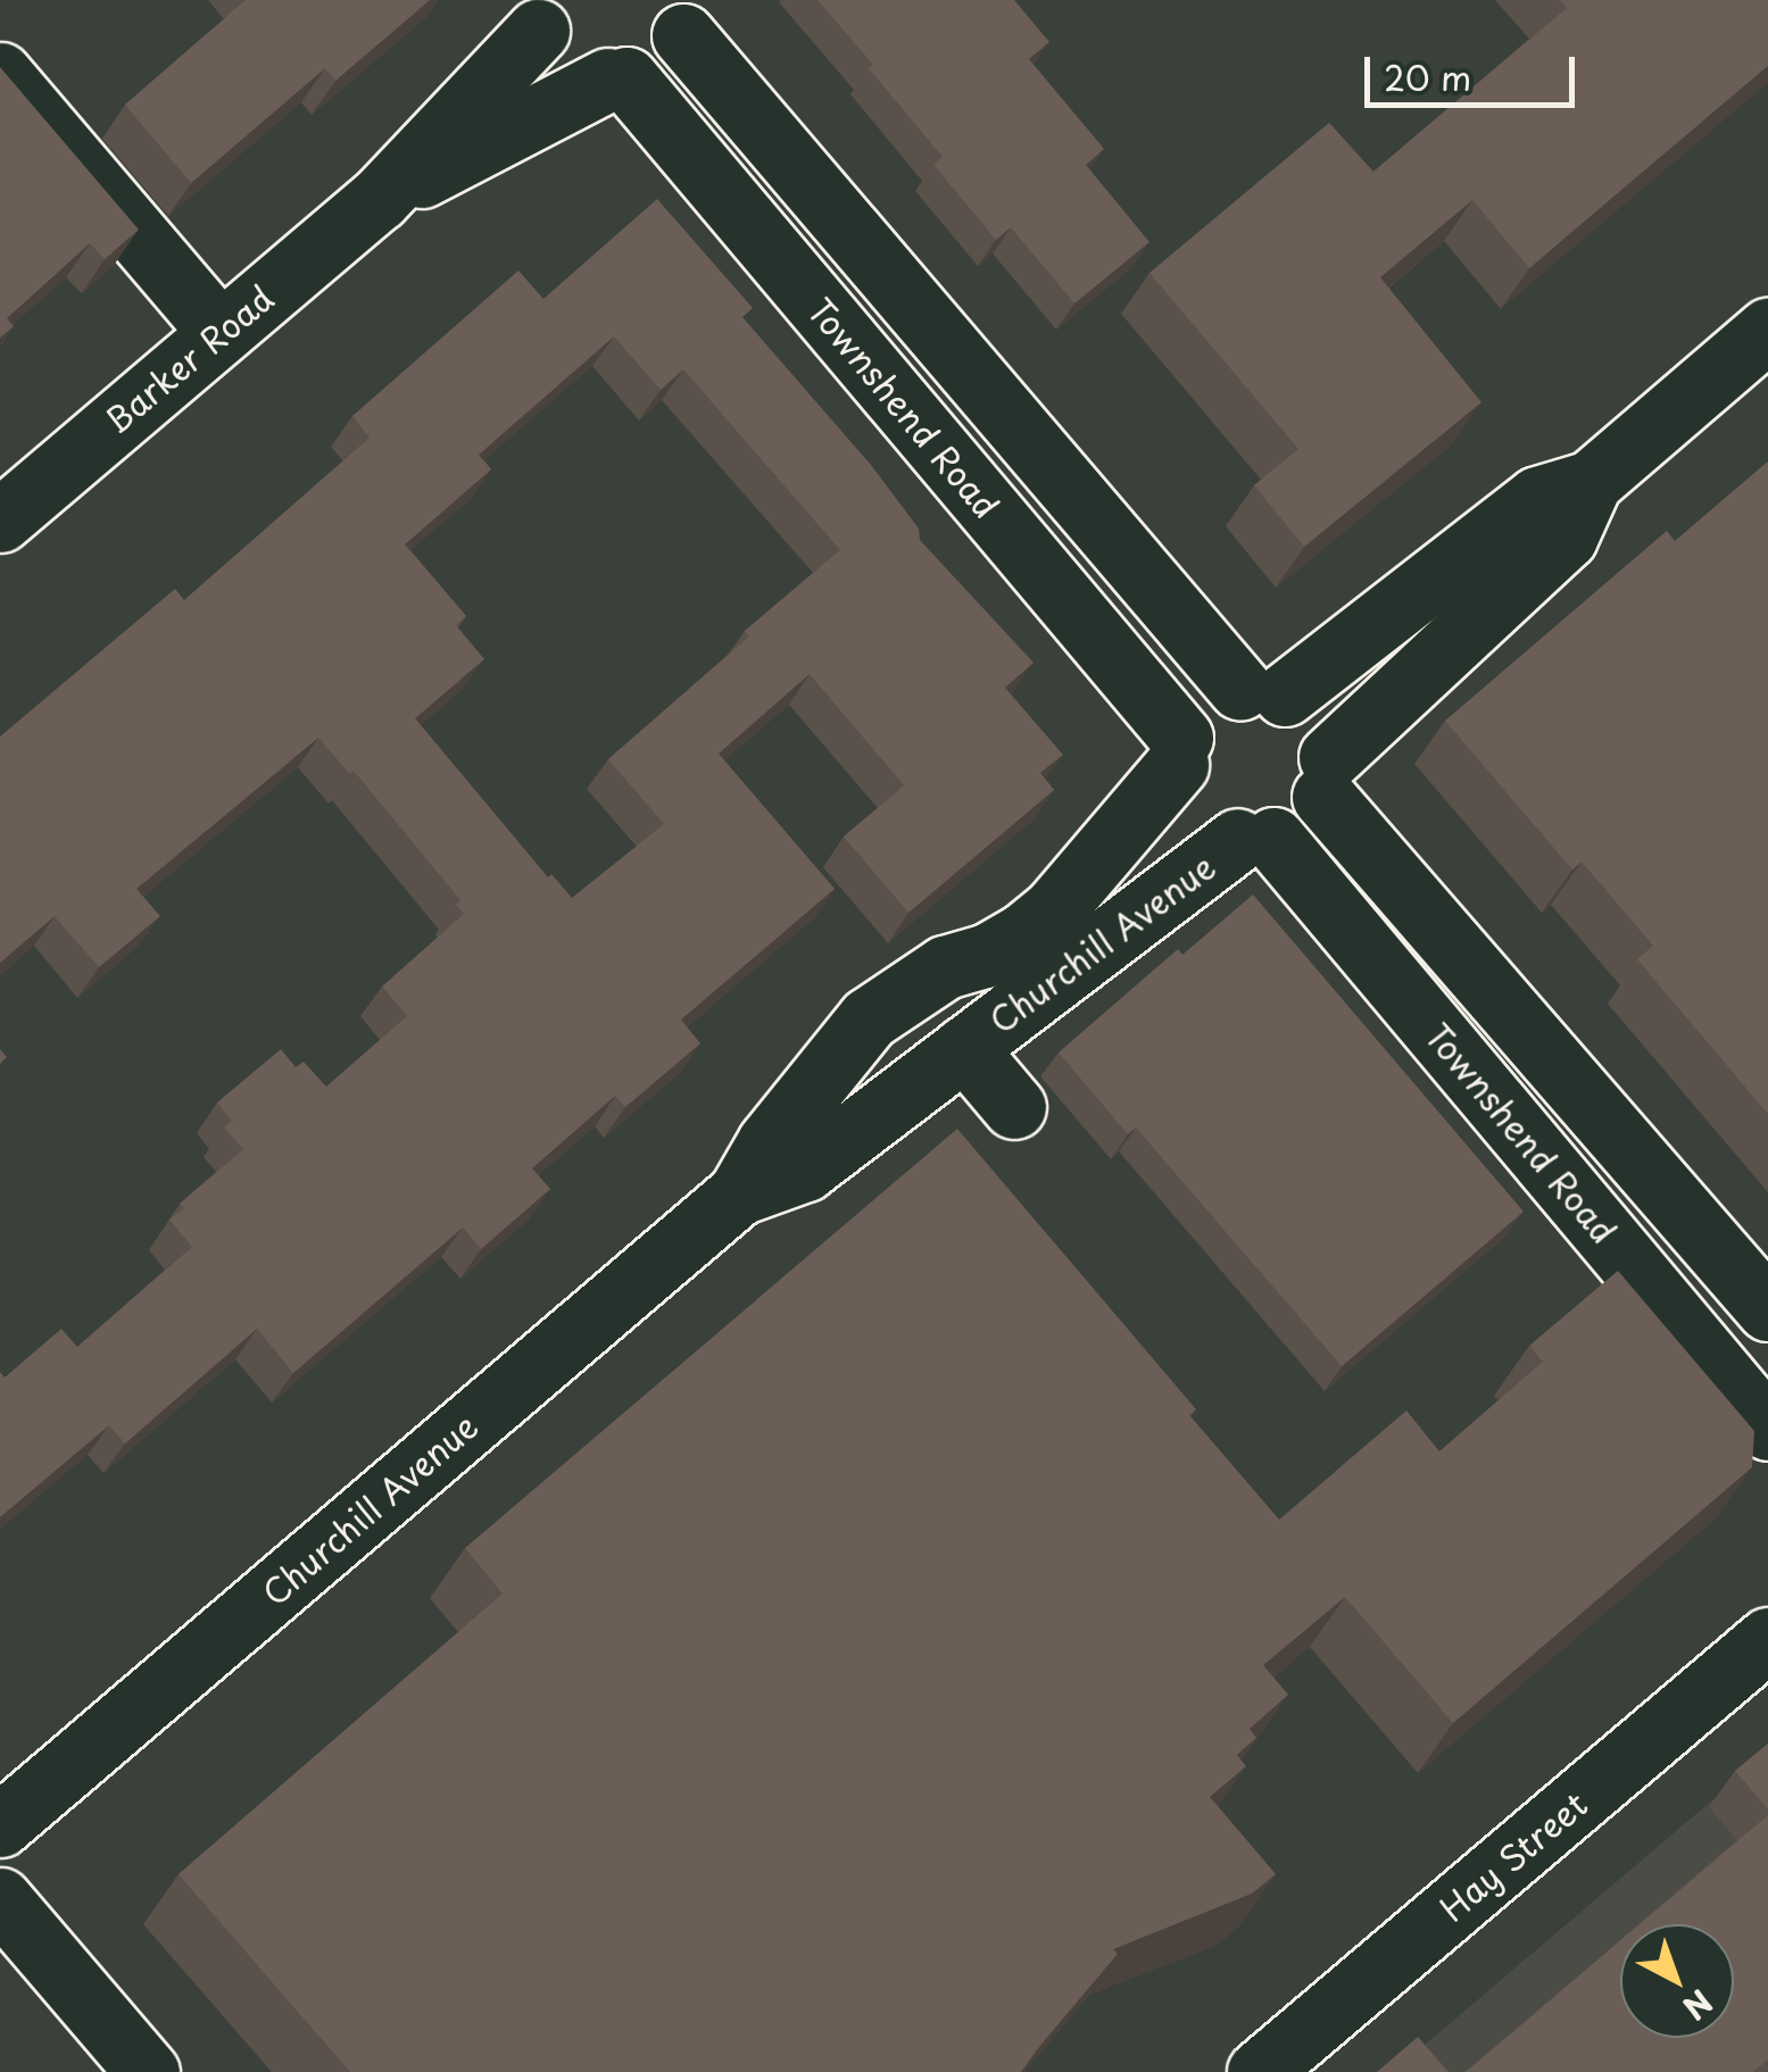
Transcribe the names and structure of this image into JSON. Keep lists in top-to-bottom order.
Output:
{
  "streets": {
    "street": [
      "Barker Road",
      "Townshend Road",
      "Churchill Avenue",
      "Hay Street"
    ]
  },
  "crossings": [
    ["Barker Road", "Townshend Road"],
    ["Townshend Road", "Churchill Avenue"]
  ],
  "scale_bar": "20 m",
  "north": "bottom right"
}
